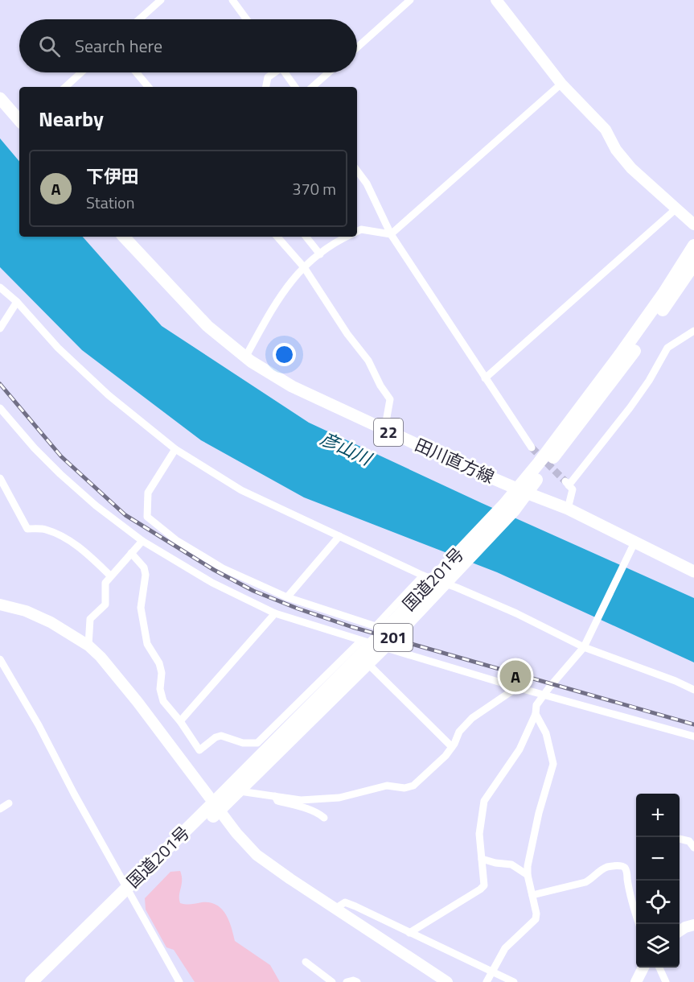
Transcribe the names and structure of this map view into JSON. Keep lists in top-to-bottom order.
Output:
{
  "streets": {
    "highway": ["国道201号", "201"],
    "main road": ["22", "田川直方線"]
  },
  "crossings": [
    ["田川直方線", "国道201号"]
  ],
  "water": ["彦山川"],
  "page": {
    "search": "Search here",
    "heading": "Nearby",
    "list": [
      {
        "mark": "A",
        "name": "下伊田",
        "note": "Station",
        "value": "370 m"
      }
    ],
    "pins": "A",
    "map_buttons": ["+", "−"]
  }
}
